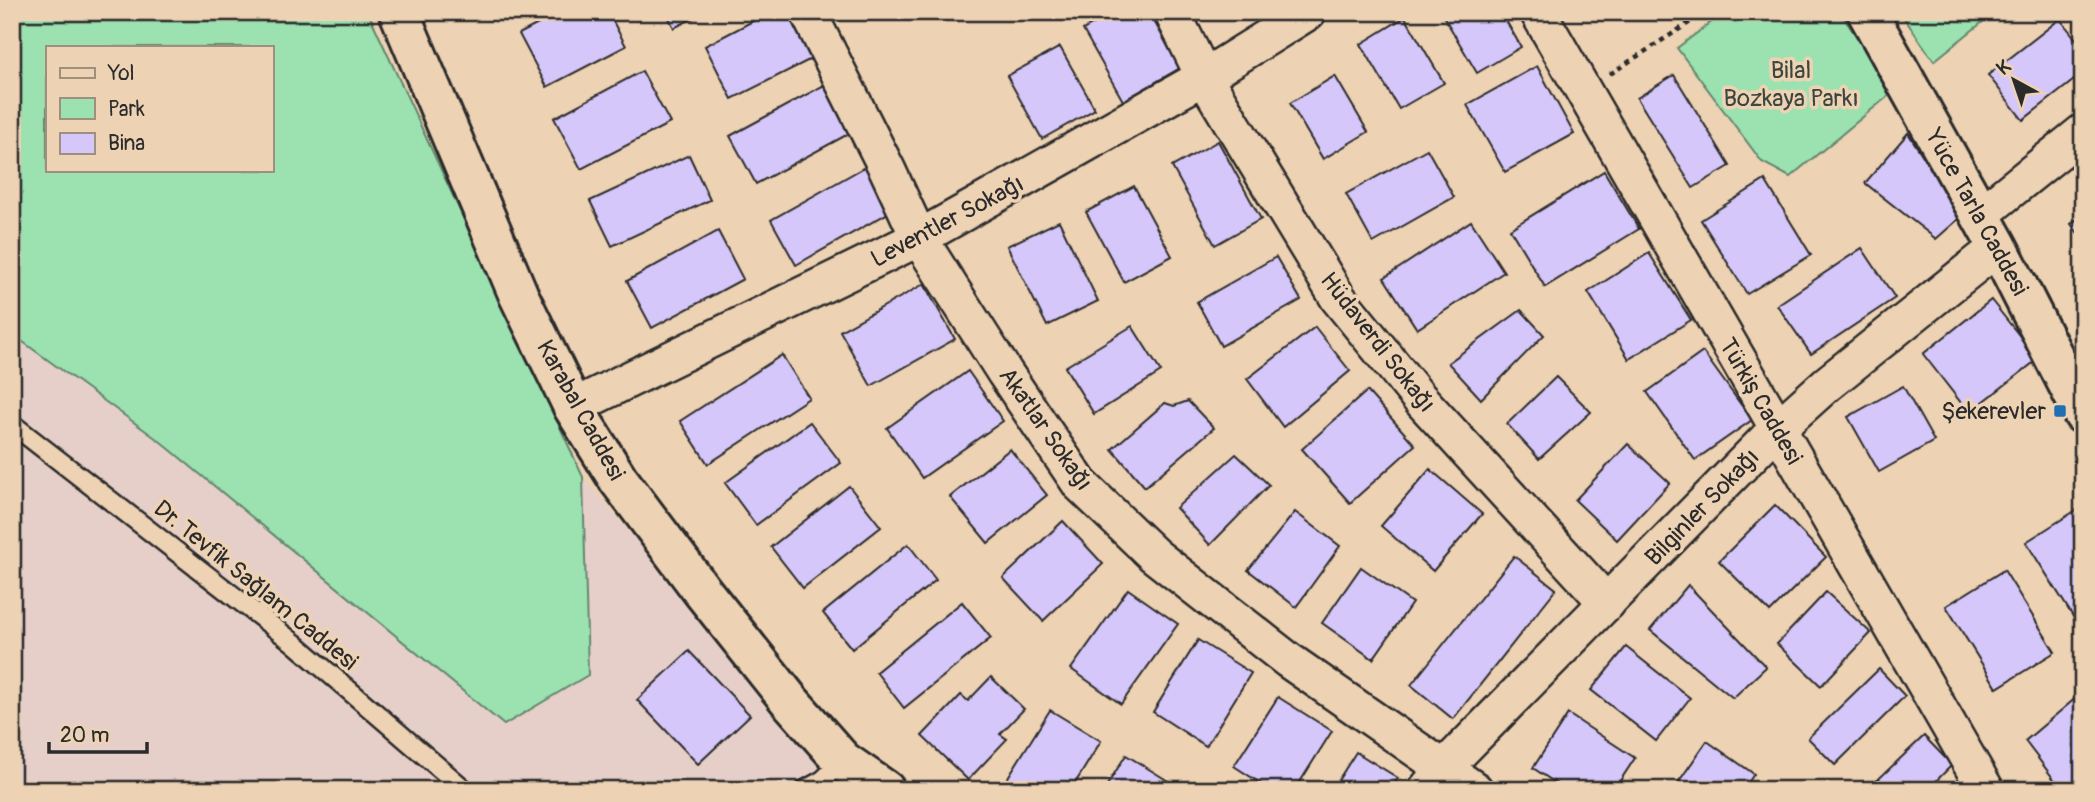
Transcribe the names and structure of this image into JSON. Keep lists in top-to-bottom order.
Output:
{
  "streets": {
    "street": [
      "Yüce Tarla Caddesi",
      "Leventler Sokağı",
      "Hüdaverdi Sokağı",
      "Türkiş Caddesi",
      "Karabal Caddesi",
      "Akatlar Sokağı",
      "Bilginler Sokağı"
    ],
    "lane": ["Dr. Tevfik Sağlam Caddesi"]
  },
  "crossings": [
    ["Yüce Tarla Caddesi", "Bilginler Sokağı"],
    ["Leventler Sokağı", "Hüdaverdi Sokağı"],
    ["Leventler Sokağı", "Karabal Caddesi"],
    ["Leventler Sokağı", "Akatlar Sokağı"],
    ["Hüdaverdi Sokağı", "Bilginler Sokağı"],
    ["Türkiş Caddesi", "Bilginler Sokağı"],
    ["Akatlar Sokağı", "Bilginler Sokağı"]
  ],
  "parks": ["Bilal Bozkaya Parkı"],
  "places": {
    "transit": ["Şekerevler"]
  },
  "legend": ["Yol", "Park", "Bina"],
  "scale_bar": "20 m",
  "north": "top left"
}
